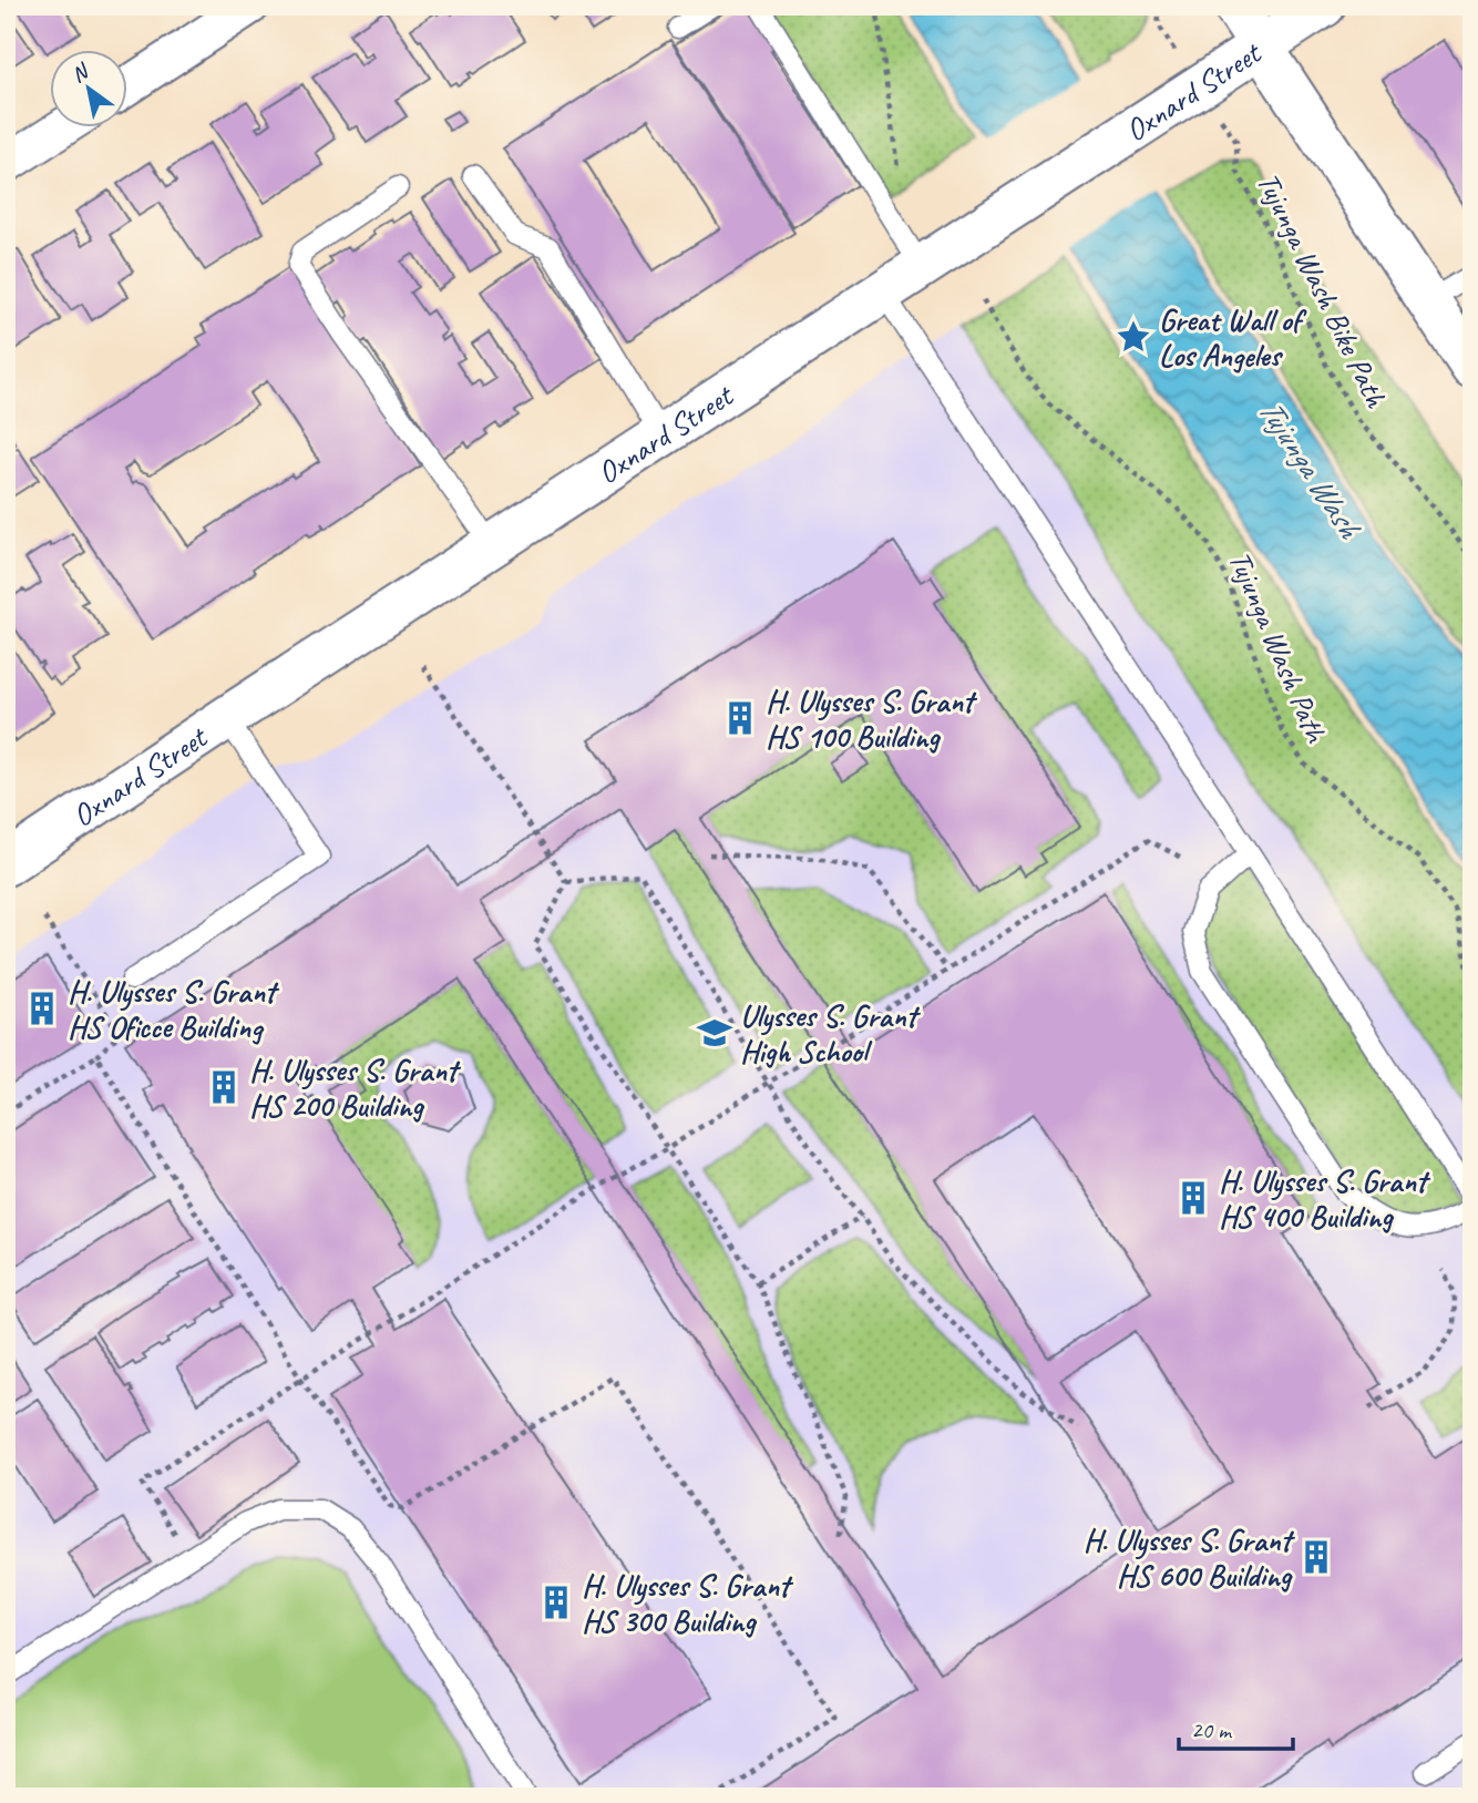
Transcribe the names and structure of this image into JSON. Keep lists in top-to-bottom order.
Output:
{
  "streets": {
    "main road": ["Oxnard Street"],
    "path": ["Tujunga Wash Bike Path", "Tujunga Wash Path"]
  },
  "water": ["Tujunga Wash"],
  "places": {
    "place": ["Great Wall of Los Angeles"],
    "building": [
      "H. Ulysses S. Grant HS 100 Building",
      "H. Ulysses S. Grant HS Oficce Building",
      "H. Ulysses S. Grant HS 200 Building",
      "H. Ulysses S. Grant HS 400 Building",
      "H. Ulysses S. Grant HS 600 Building",
      "H. Ulysses S. Grant HS 300 Building"
    ],
    "school or university": ["Ulysses S. Grant High School"]
  },
  "scale_bar": "20 m",
  "north": "top left"
}
